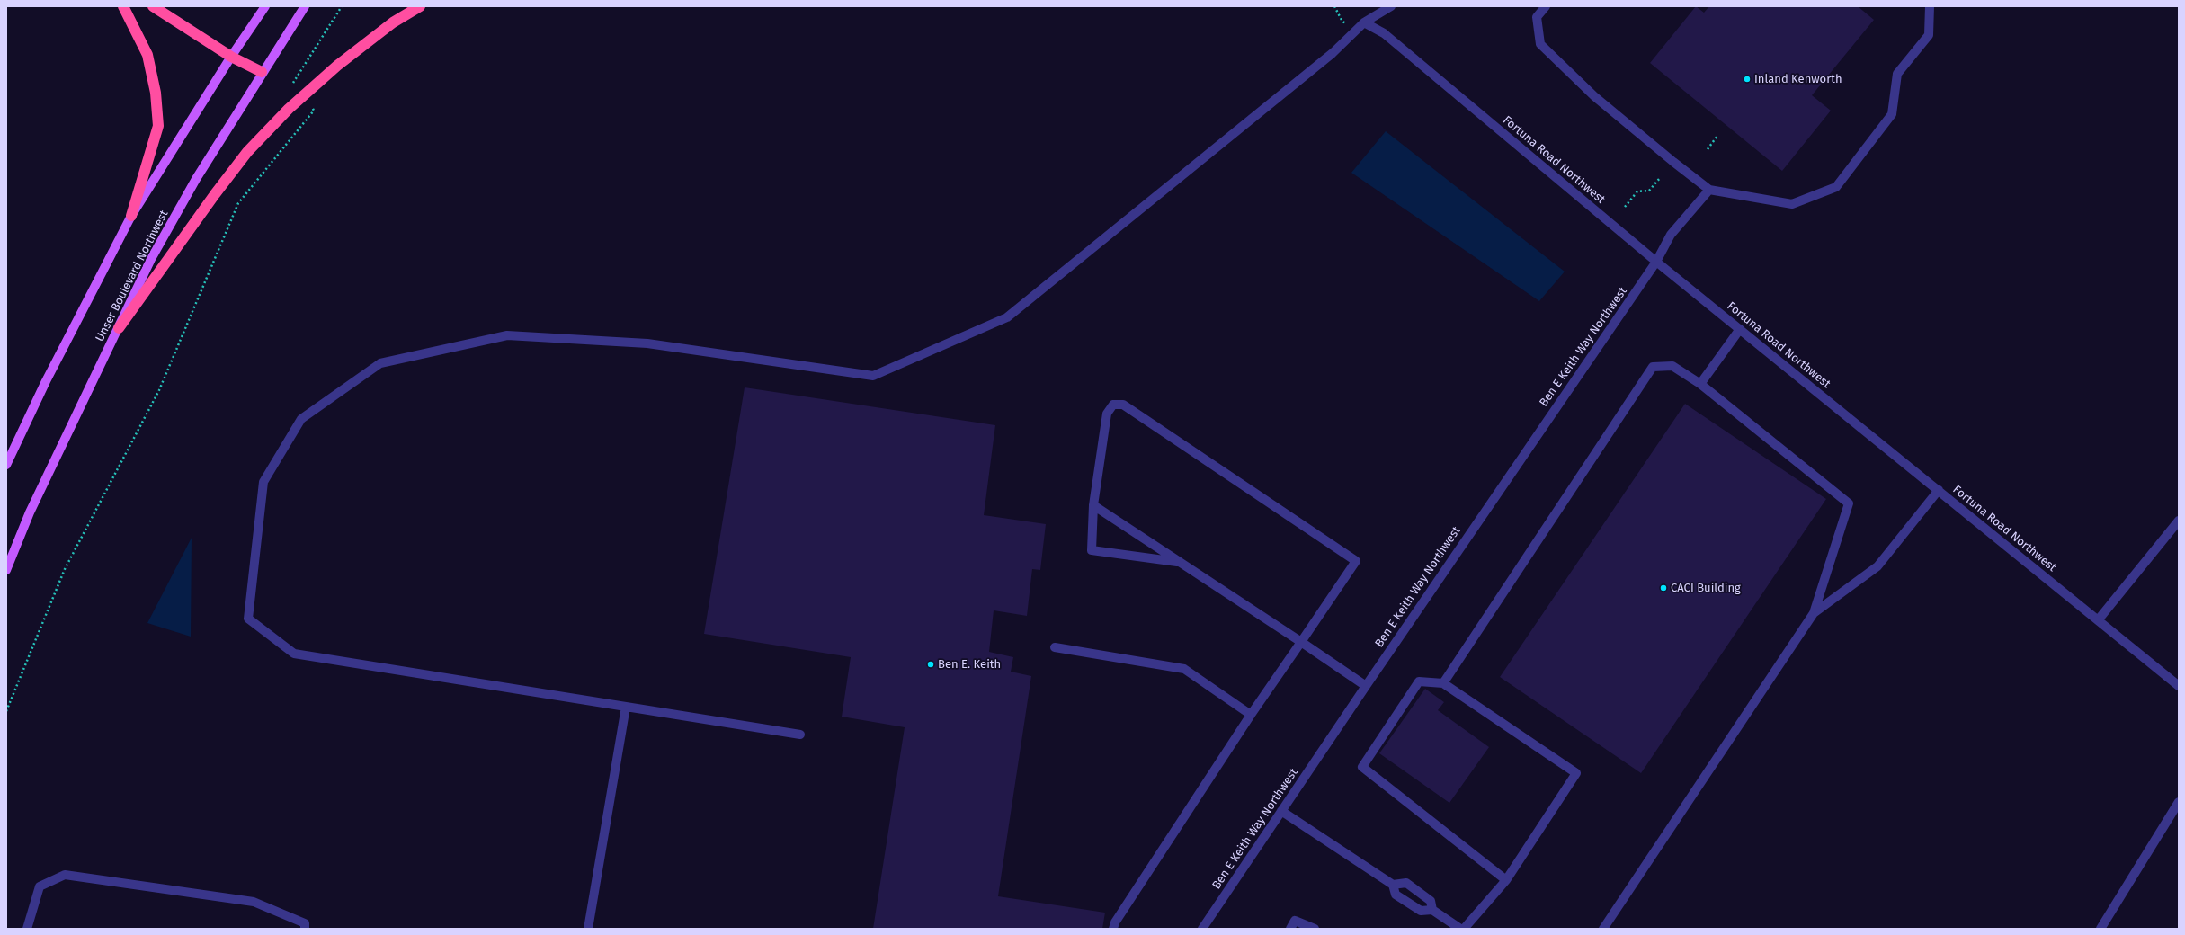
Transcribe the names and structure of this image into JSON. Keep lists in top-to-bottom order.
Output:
{
  "streets": {
    "main road": ["Unser Boulevard Northwest"],
    "street": ["Fortuna Road Northwest", "Ben E Keith Way Northwest"]
  },
  "crossings": [
    ["Fortuna Road Northwest", "Ben E Keith Way Northwest"]
  ],
  "places": ["Inland Kenworth", "CACI Building", "Ben E. Keith"]
}
